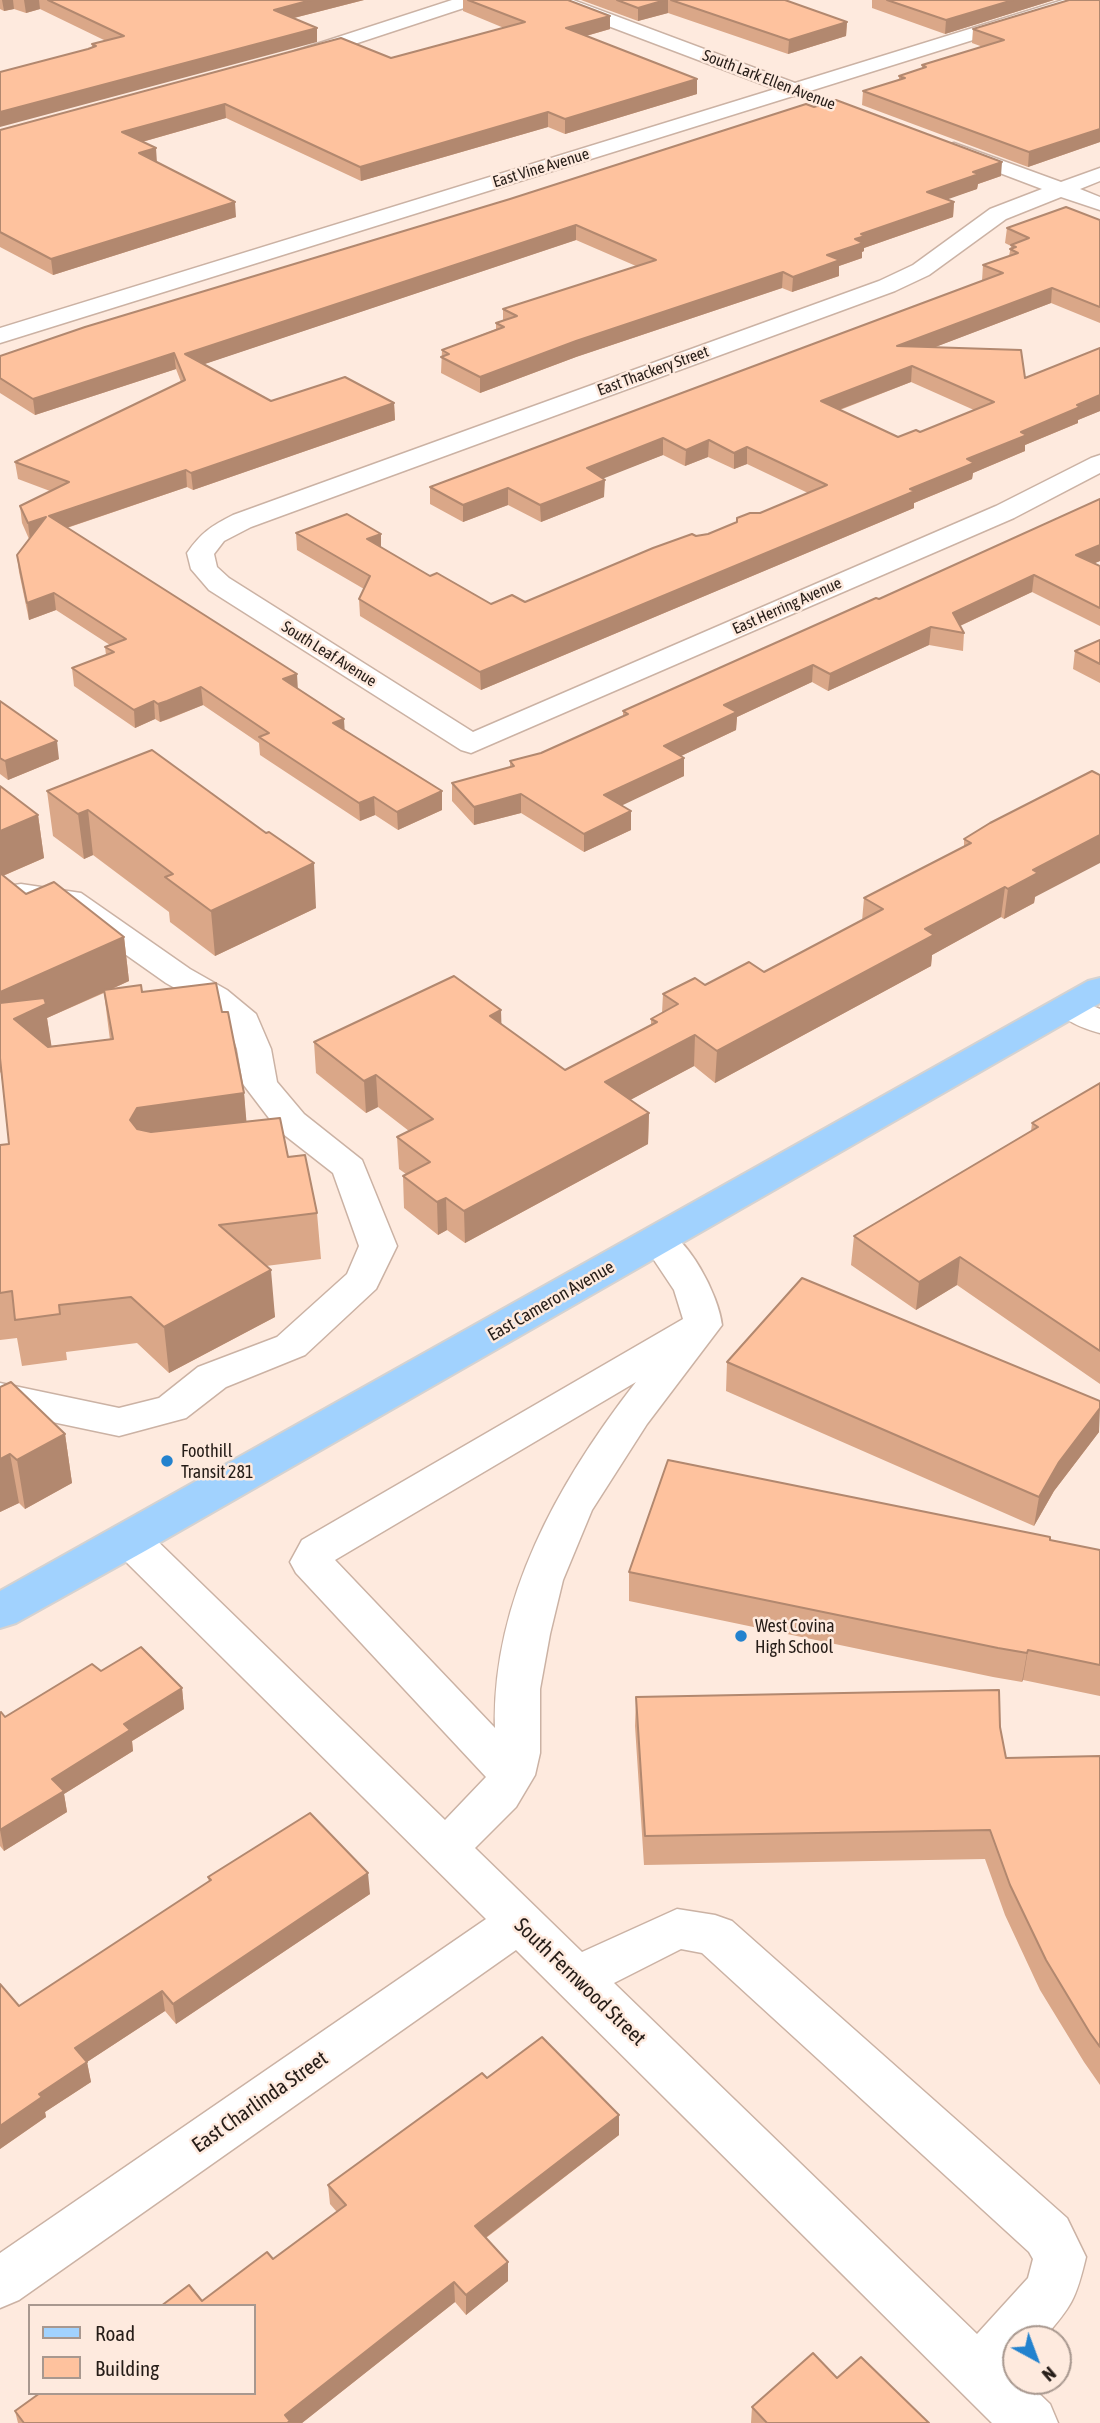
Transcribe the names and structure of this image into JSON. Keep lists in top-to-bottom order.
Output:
{
  "streets": {
    "main road": ["East Cameron Avenue"],
    "street": [
      "South Lark Ellen Avenue",
      "East Vine Avenue",
      "East Thackery Street",
      "East Herring Avenue",
      "South Leaf Avenue",
      "South Fernwood Street",
      "East Charlinda Street"
    ]
  },
  "crossings": [
    ["South Lark Ellen Avenue", "East Vine Avenue"],
    ["East Thackery Street", "South Leaf Avenue"],
    ["East Herring Avenue", "South Leaf Avenue"],
    ["East Cameron Avenue", "South Fernwood Street"],
    ["South Fernwood Street", "East Charlinda Street"]
  ],
  "places": ["Foothill Transit 281", "West Covina High School"],
  "legend": ["Road", "Building"],
  "north": "bottom right"
}
